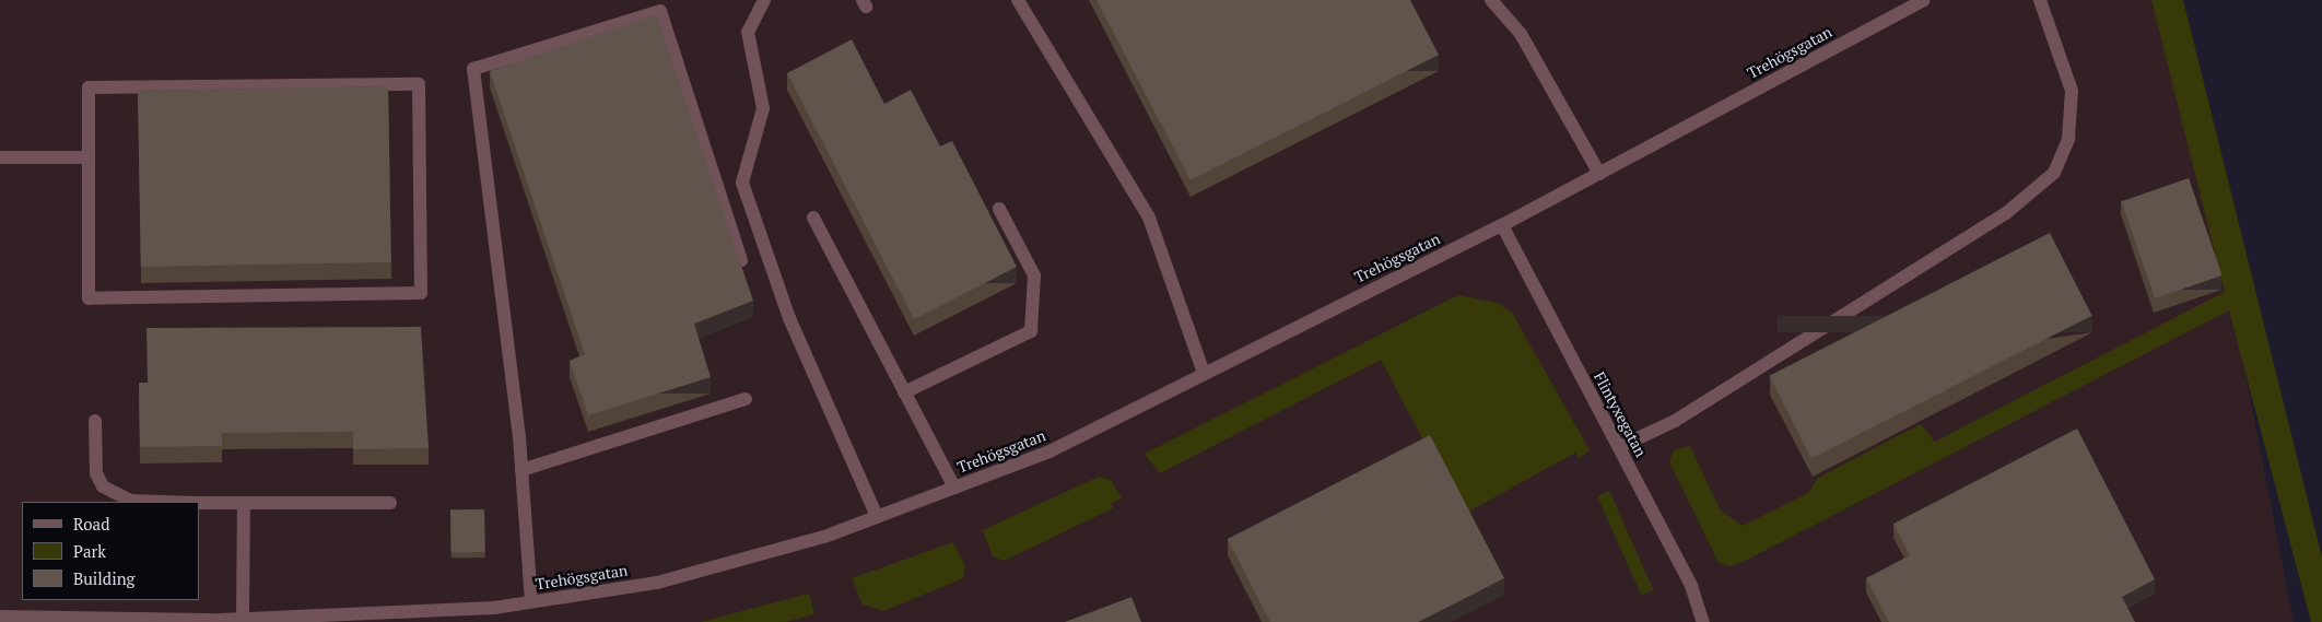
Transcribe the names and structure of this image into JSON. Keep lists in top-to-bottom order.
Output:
{
  "streets": {
    "street": ["Trehögsgatan", "Flintyxegatan"]
  },
  "crossings": [
    ["Trehögsgatan", "Flintyxegatan"]
  ],
  "legend": ["Road", "Park", "Building"]
}
